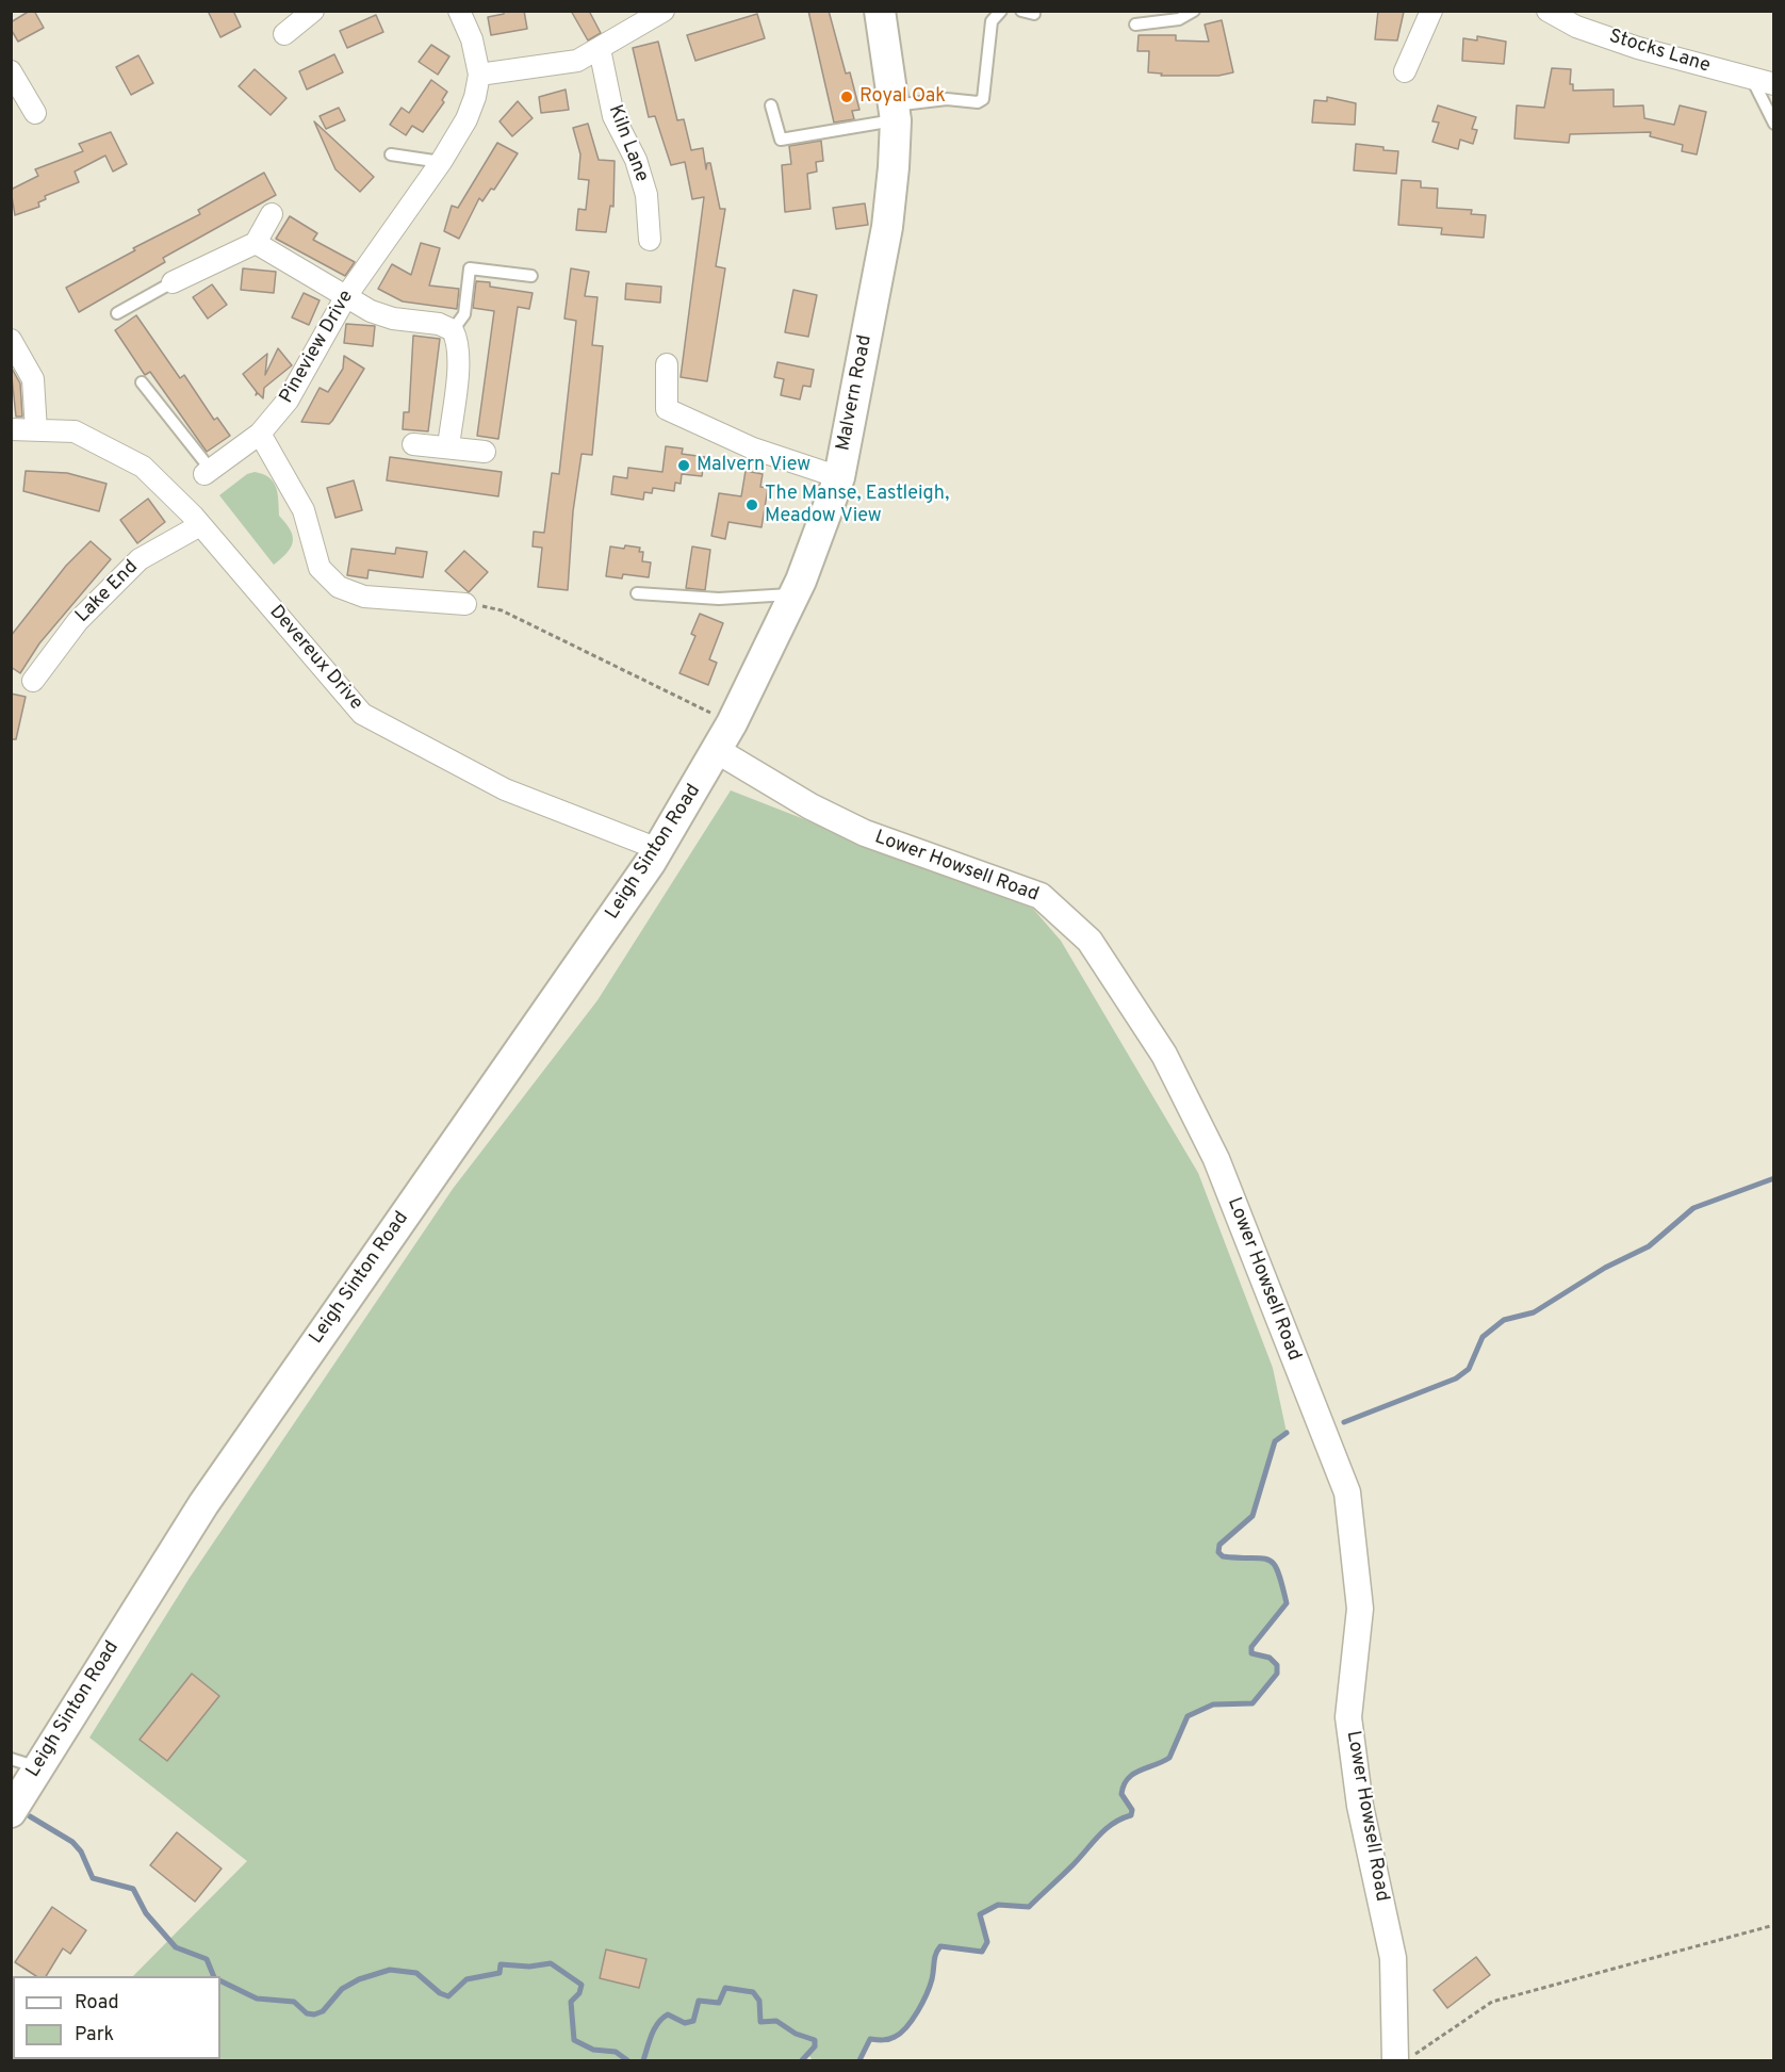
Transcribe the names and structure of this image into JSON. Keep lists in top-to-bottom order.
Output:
{
  "streets": {
    "main road": ["Malvern Road", "Leigh Sinton Road"],
    "street": [
      "Stocks Lane",
      "Kiln Lane",
      "Pineview Drive",
      "Lake End",
      "Devereux Drive",
      "Lower Howsell Road"
    ]
  },
  "crossings": [
    ["Malvern Road", "Leigh Sinton Road"],
    ["Malvern Road", "Lower Howsell Road"],
    ["Lake End", "Devereux Drive"],
    ["Devereux Drive", "Leigh Sinton Road"],
    ["Leigh Sinton Road", "Lower Howsell Road"]
  ],
  "places": ["Royal Oak", "Malvern View", "The Manse, Eastleigh, Meadow View"],
  "legend": ["Road", "Park"]
}
